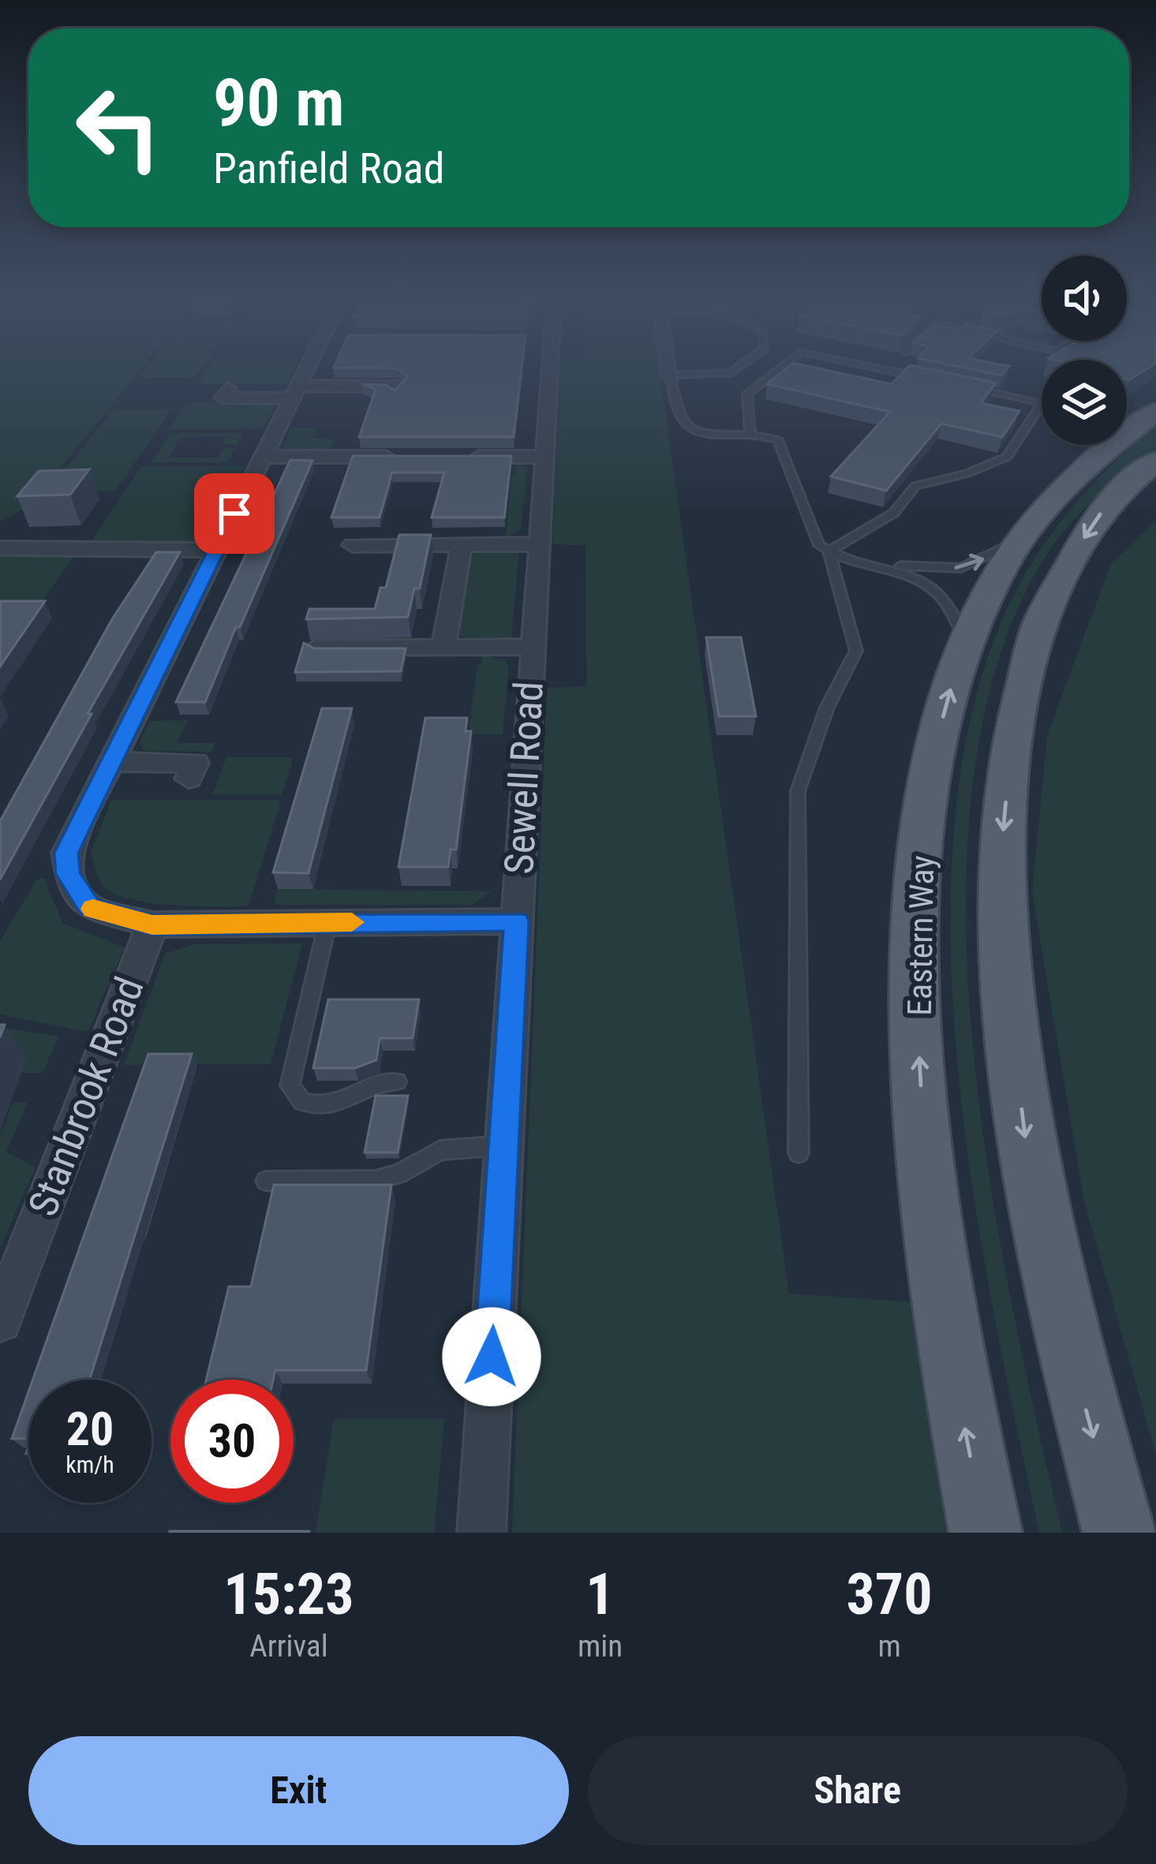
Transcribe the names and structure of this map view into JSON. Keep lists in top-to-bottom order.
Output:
{
  "streets": {
    "main road": ["Eastern Way"],
    "street": ["Sewell Road", "Stanbrook Road"]
  },
  "page": {
    "turn": ["90 m", "Panfield Road"],
    "speed": "20 km/h",
    "limit": "30",
    "eta": [
      "15:23",
      "Arrival",
      "1",
      "min",
      "370",
      "m"
    ],
    "buttons": ["Exit", "Share"]
  }
}
